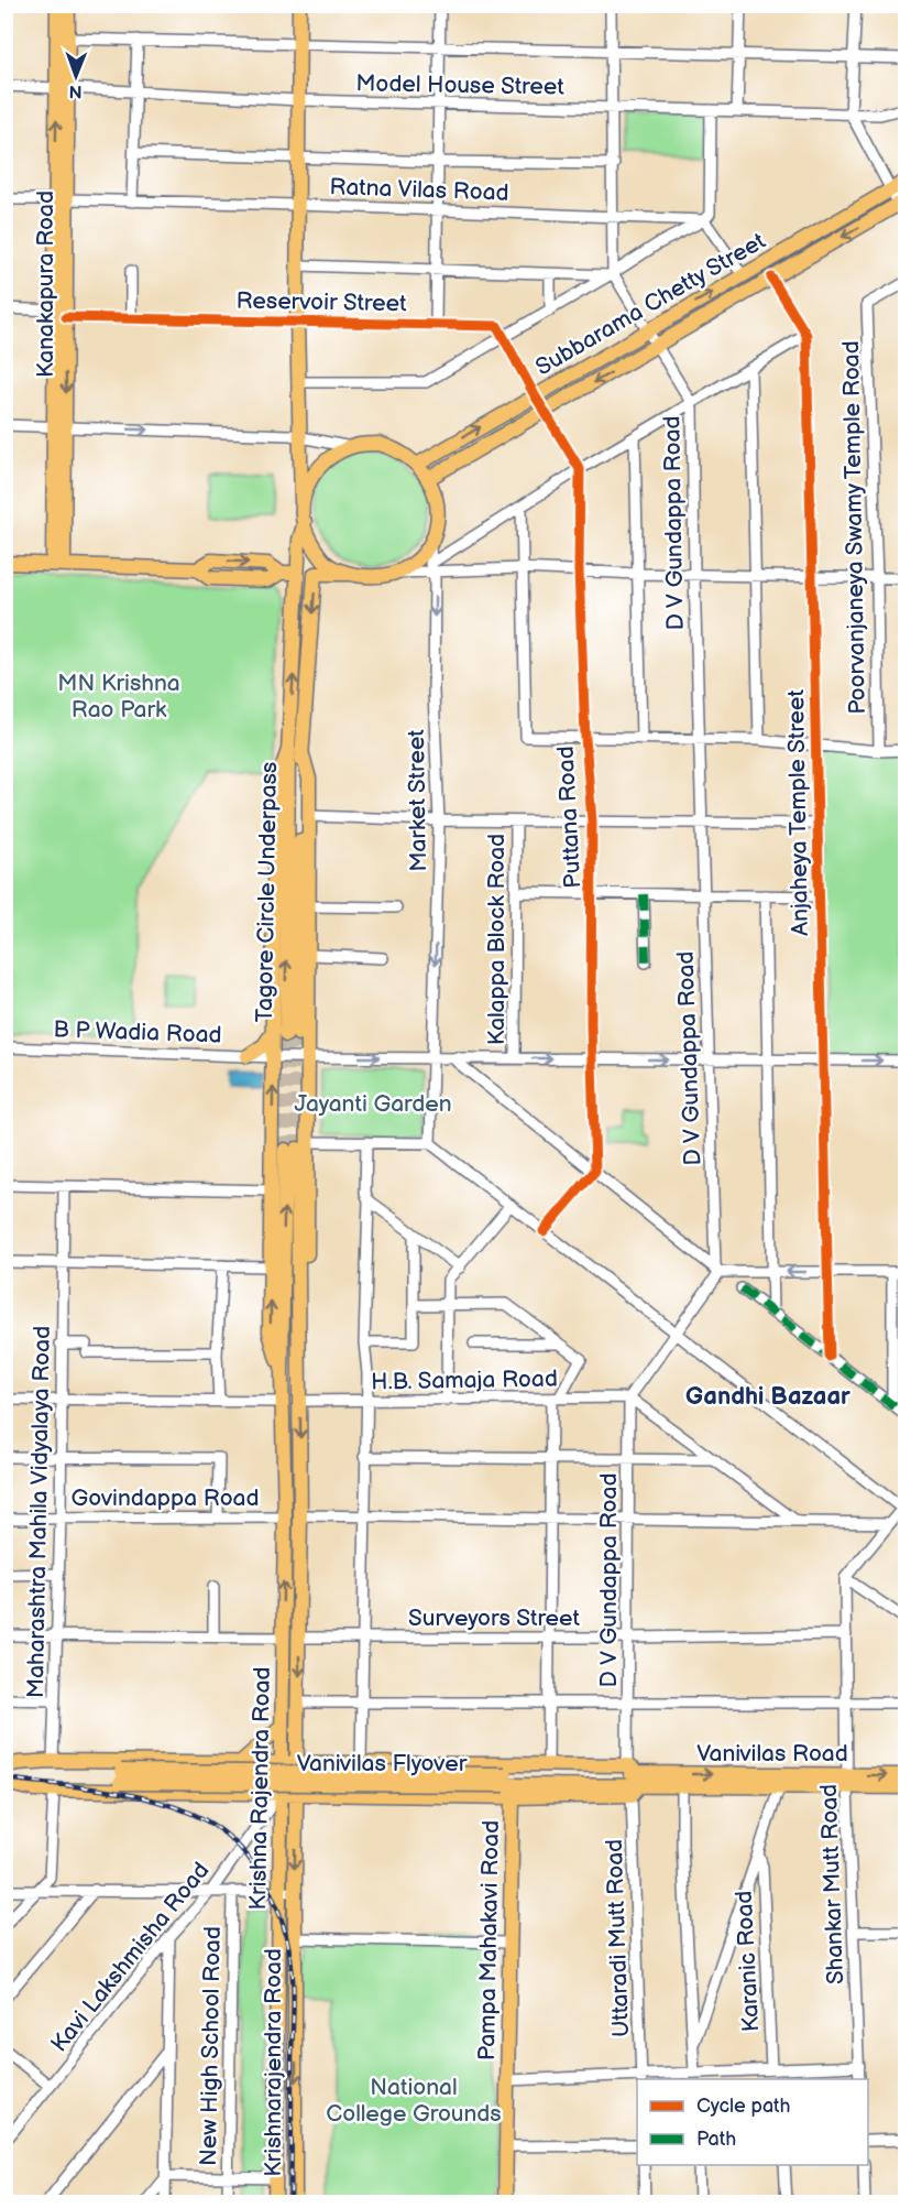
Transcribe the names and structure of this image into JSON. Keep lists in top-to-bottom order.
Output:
{
  "streets": {
    "main road": [
      "Kanakapura Road",
      "Subbarama Chetty Street",
      "Tagore Circle Underpass",
      "Vanivilas Road",
      "Vanivilas Flyover",
      "Krishna Rajendra Road",
      "Pampa Mahakavi Road",
      "Krishnarajendra Road"
    ],
    "street": [
      "Model House Street",
      "Ratna Vilas Road",
      "Reservoir Street",
      "D V Gundappa Road",
      "Poorvanjaneya Swamy Temple Road",
      "Market Street",
      "Anjaheya Temple Street",
      "Puttana Road",
      "Kalappa Block Road",
      "B P Wadia Road",
      "H.B. Samaja Road",
      "Govindappa Road",
      "Maharashtra Mahila Vidyalaya Road",
      "Surveyors Street",
      "Shankar Mutt Road",
      "Uttaradi Mutt Road",
      "Kavi Lakshmisha Road",
      "Karanic Road",
      "New High School Road"
    ]
  },
  "crossings": [
    ["Model House Street", "Kanakapura Road"],
    ["Ratna Vilas Road", "Kanakapura Road"],
    ["Kanakapura Road", "Reservoir Street"],
    ["Subbarama Chetty Street", "D V Gundappa Road"],
    ["Subbarama Chetty Street", "Market Street"],
    ["D V Gundappa Road", "B P Wadia Road"],
    ["D V Gundappa Road", "H.B. Samaja Road"],
    ["D V Gundappa Road", "Surveyors Street"],
    ["D V Gundappa Road", "Vanivilas Road"],
    ["D V Gundappa Road", "Vanivilas Flyover"],
    ["D V Gundappa Road", "Uttaradi Mutt Road"],
    ["Market Street", "B P Wadia Road"],
    ["Anjaheya Temple Street", "B P Wadia Road"],
    ["Puttana Road", "B P Wadia Road"],
    ["Kalappa Block Road", "B P Wadia Road"],
    ["H.B. Samaja Road", "Krishna Rajendra Road"],
    ["Govindappa Road", "Maharashtra Mahila Vidyalaya Road"],
    ["Govindappa Road", "Krishna Rajendra Road"],
    ["Surveyors Street", "Krishna Rajendra Road"],
    ["Surveyors Street", "Shankar Mutt Road"],
    ["Vanivilas Road", "Vanivilas Flyover"],
    ["Vanivilas Road", "Shankar Mutt Road"],
    ["Vanivilas Road", "Uttaradi Mutt Road"],
    ["Vanivilas Road", "Karanic Road"],
    ["Vanivilas Flyover", "Uttaradi Mutt Road"],
    ["Vanivilas Flyover", "Pampa Mahakavi Road"],
    ["Krishna Rajendra Road", "Kavi Lakshmisha Road"],
    ["Krishna Rajendra Road", "Krishnarajendra Road"]
  ],
  "one_way": ["Market Street", "Krishnarajendra Road"],
  "districts": ["Gandhi Bazaar"],
  "parks": ["MN Krishna Rao Park", "Jayanti Garden", "National College Grounds"],
  "legend": ["Cycle path", "Path"],
  "north": "bottom"
}
